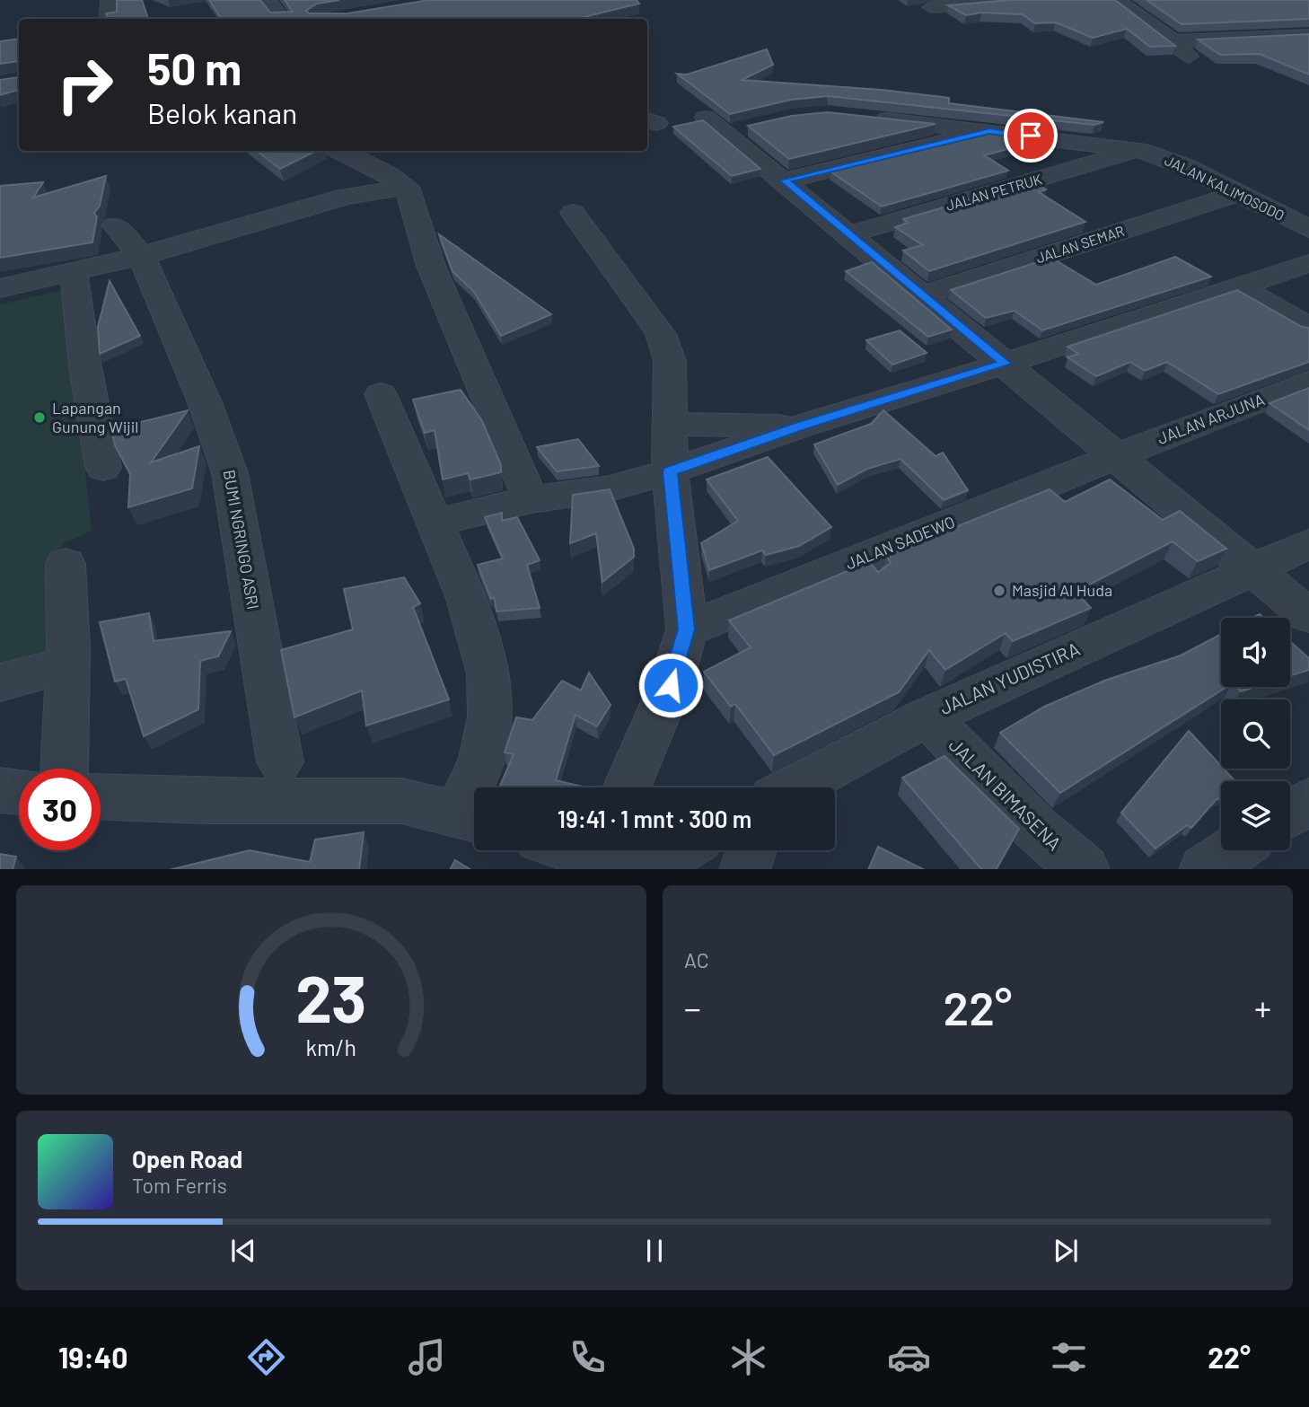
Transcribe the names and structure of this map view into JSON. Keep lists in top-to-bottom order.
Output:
{
  "streets": {
    "street": [
      "JALAN KALIMOSODO",
      "JALAN PETRUK",
      "JALAN SEMAR",
      "JALAN ARJUNA",
      "BUMI NGRINGO ASRI",
      "JALAN SADEWO",
      "JALAN YUDISTIRA",
      "JALAN BIMASENA"
    ]
  },
  "crossings": [
    ["JALAN KALIMOSODO", "JALAN PETRUK"],
    ["JALAN KALIMOSODO", "JALAN SEMAR"],
    ["JALAN ARJUNA", "JALAN SADEWO"],
    ["JALAN YUDISTIRA", "JALAN BIMASENA"]
  ],
  "places": ["Lapangan Gunung Wijil", "Masjid Al Huda"],
  "page": {
    "turn": ["50 m", "Belok kanan"],
    "limit": "30",
    "trip": "19:41 · 1 mnt · 300 m",
    "tile": "AC",
    "heat": ["−", "22°", "+"],
    "song": ["Open Road", "Tom Ferris"],
    "tabs": ["19:40", "22°"],
    "gauge": ["23", "km/h"]
  }
}
